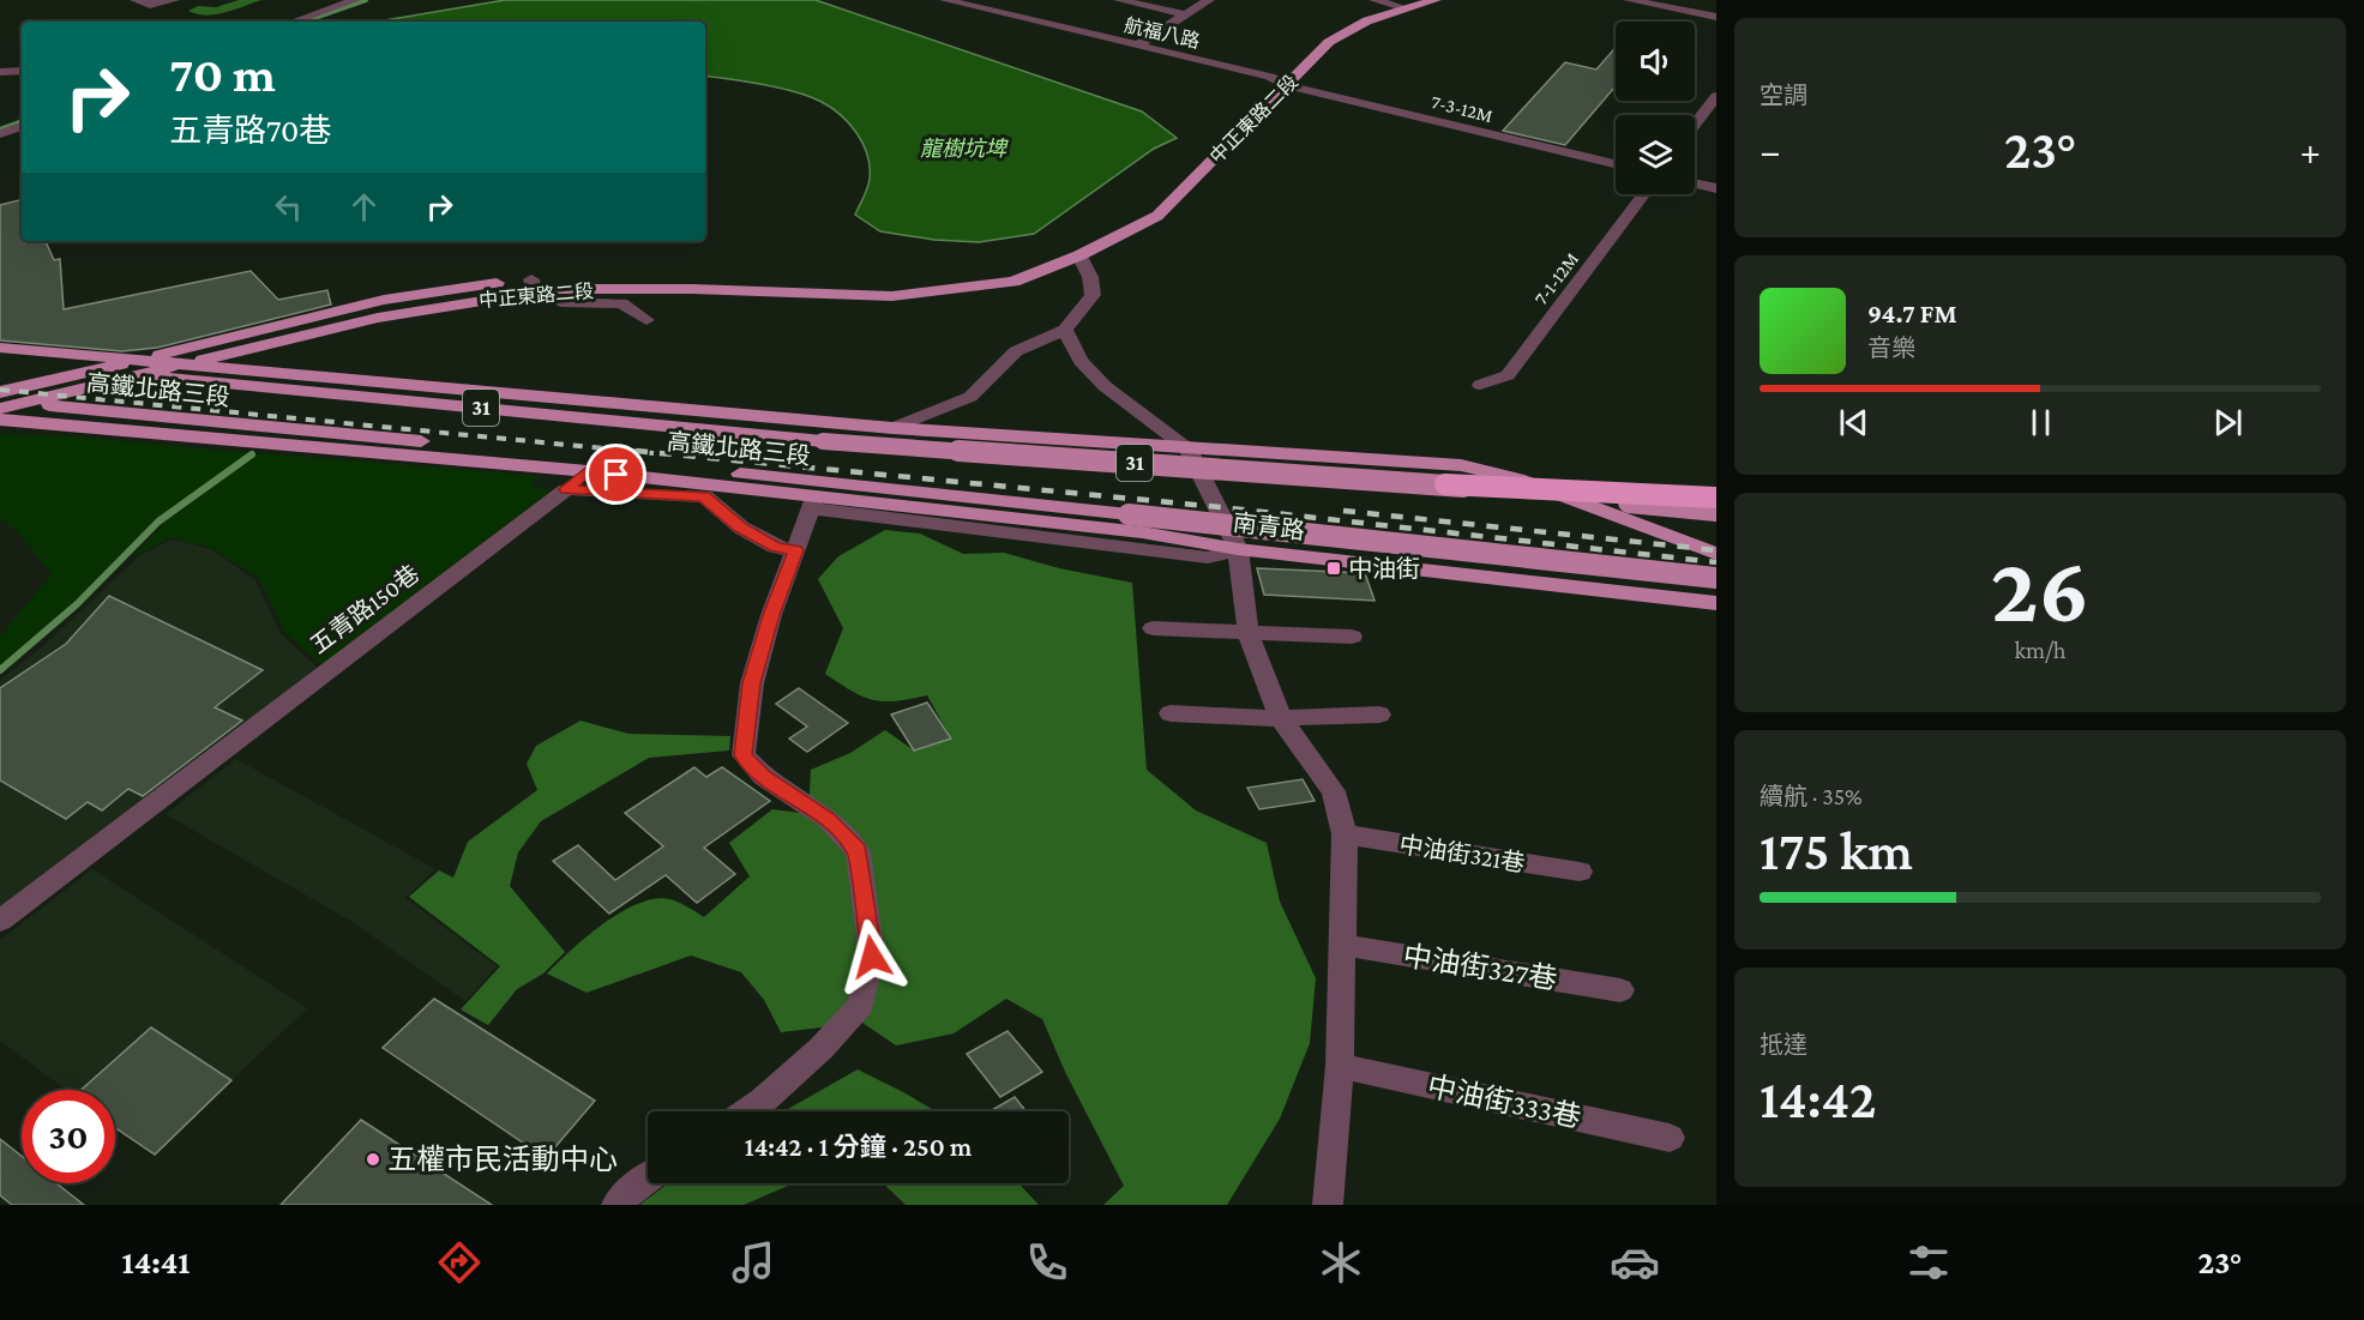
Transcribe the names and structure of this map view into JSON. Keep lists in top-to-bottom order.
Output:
{
  "streets": {
    "main road": [
      "中正東路二段",
      "高鐵北路三段",
      "31",
      "南青路"
    ],
    "street": [
      "航福八路",
      "7-3-12M",
      "7-1-12M",
      "五青路150巷",
      "中油街321巷",
      "中油街327巷",
      "中油街333巷"
    ]
  },
  "crossings": [
    ["航福八路", "7-3-12M"],
    ["航福八路", "中正東路二段"],
    ["7-3-12M", "中正東路二段"],
    ["中正東路二段", "高鐵北路三段"],
    ["高鐵北路三段", "31"],
    ["高鐵北路三段", "南青路"],
    ["高鐵北路三段", "五青路150巷"]
  ],
  "water": ["龍樹坑埤"],
  "places": {
    "transit": ["中油街"],
    "other": ["五權市民活動中心"]
  },
  "page": {
    "tile": [
      "空調",
      ["26", "km/h"],
      ["續航 · 35%", "175 km"],
      ["抵達", "14:42"]
    ],
    "turn": ["70 m", "五青路70巷"],
    "heat": ["−", "23°", "+"],
    "song": ["94.7 FM", "音樂"],
    "limit": "30",
    "trip": "14:42 · 1 分鐘 · 250 m",
    "tabs": ["14:41", "23°"]
  }
}
